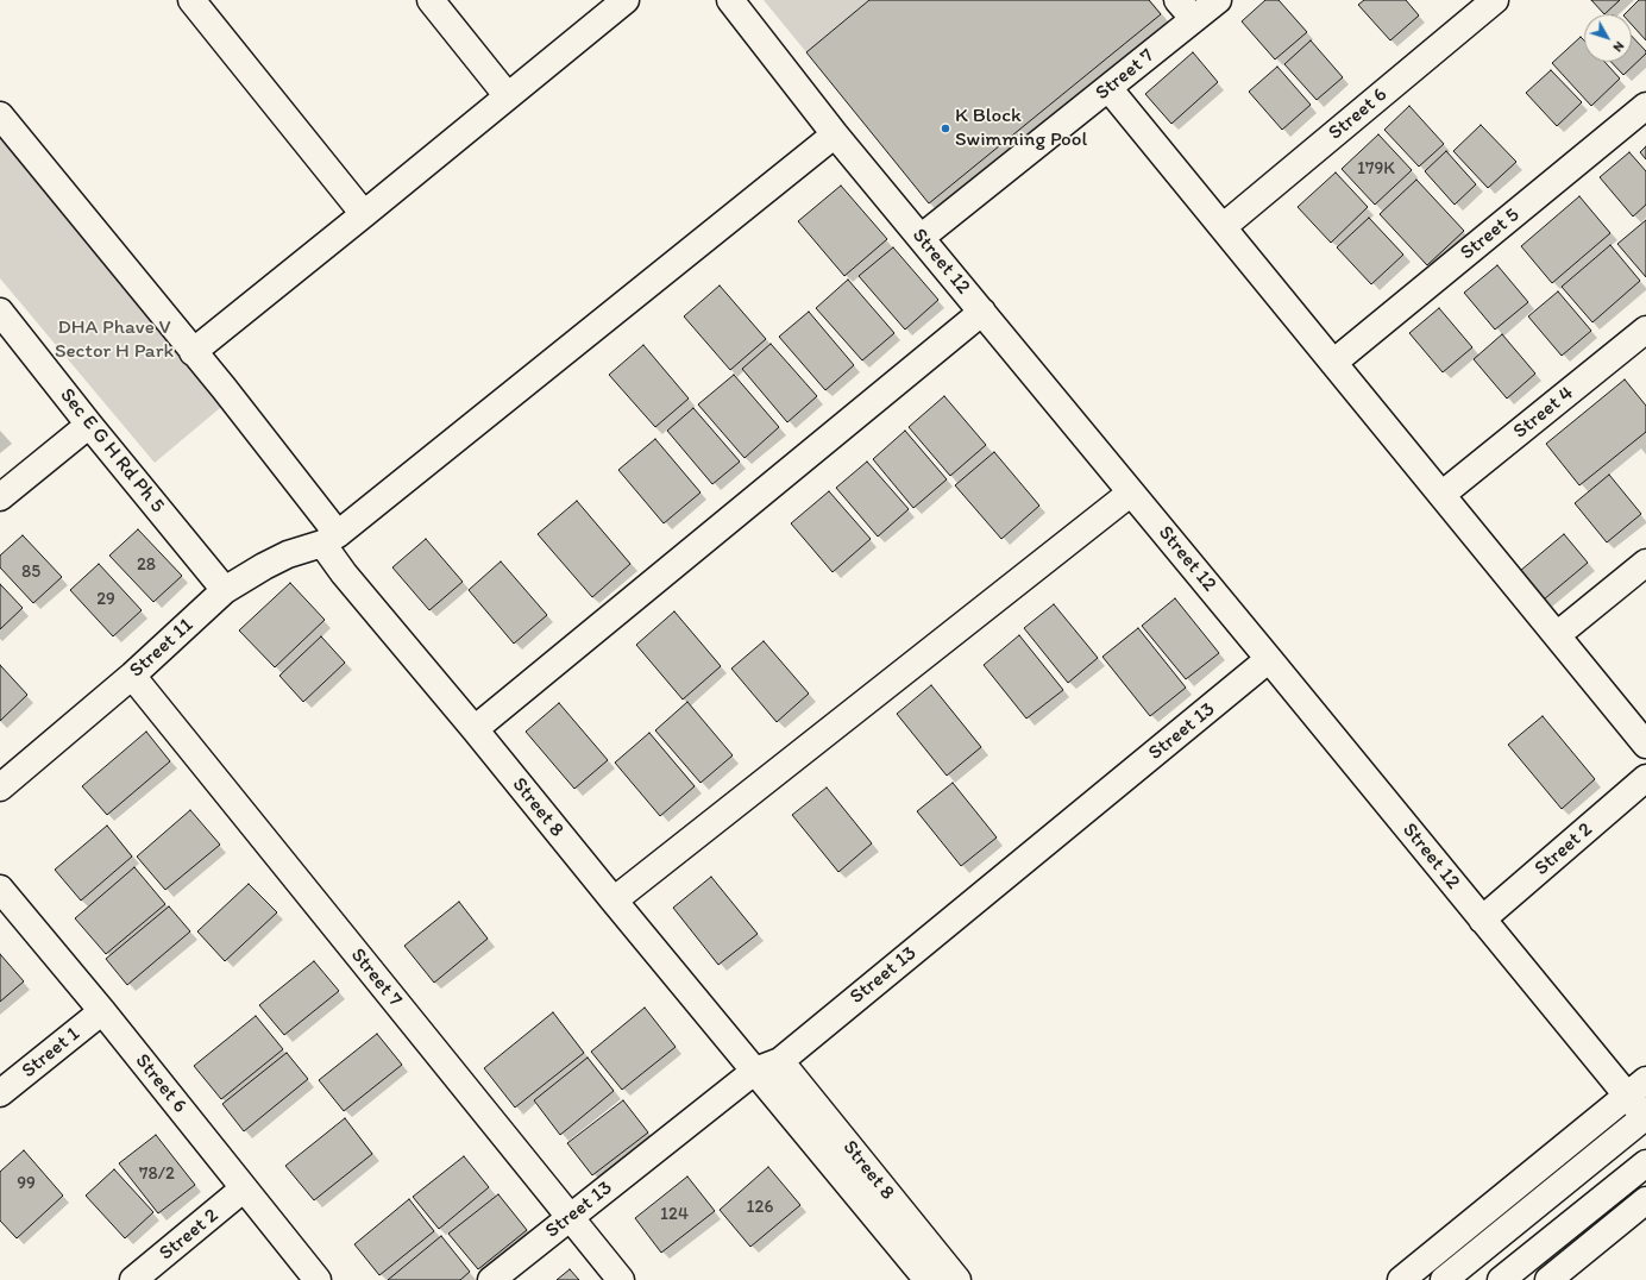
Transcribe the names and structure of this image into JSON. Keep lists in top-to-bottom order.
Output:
{
  "streets": {
    "street": [
      "Street 7",
      "Street 6",
      "Street 5",
      "Street 12",
      "Street 4",
      "Sec E G H Rd Ph 5",
      "Street 11",
      "Street 13",
      "Street 8",
      "Street 2",
      "Street 1"
    ]
  },
  "crossings": [
    ["Street 7", "Street 12"],
    ["Street 7", "Street 11"],
    ["Street 7", "Street 13"],
    ["Street 6", "Street 2"],
    ["Street 6", "Street 1"],
    ["Street 12", "Street 13"],
    ["Street 12", "Street 2"],
    ["Sec E G H Rd Ph 5", "Street 11"],
    ["Street 11", "Street 8"],
    ["Street 13", "Street 8"]
  ],
  "parks": ["DHA Phave V Sector H Park"],
  "places": ["K Block Swimming Pool"],
  "house_numbers": [
    "179K",
    "28",
    "85",
    "29",
    "78/2",
    "99",
    "126",
    "124"
  ],
  "north": "bottom right"
}
